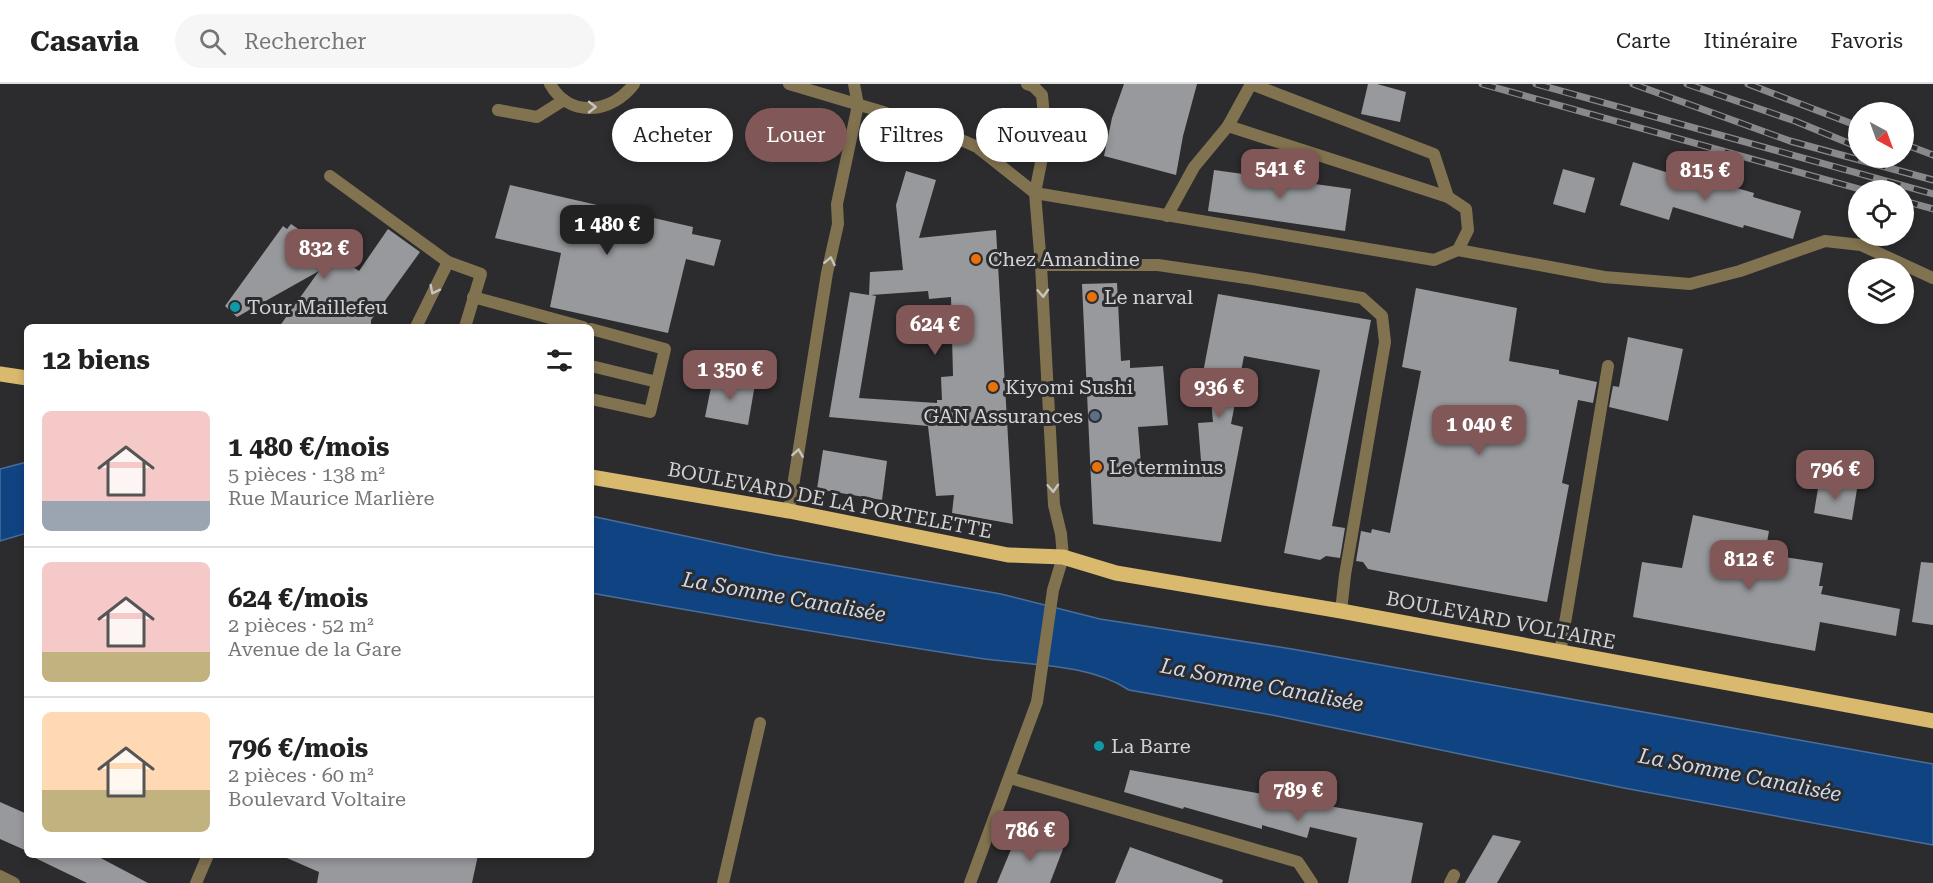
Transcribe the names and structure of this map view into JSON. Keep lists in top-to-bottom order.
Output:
{
  "streets": {
    "main road": ["BOULEVARD DE LA PORTELETTE", "BOULEVARD VOLTAIRE"]
  },
  "crossings": [
    ["BOULEVARD DE LA PORTELETTE", "BOULEVARD VOLTAIRE"]
  ],
  "water": ["La Somme Canalisée"],
  "places": [
    "Chez Amandine",
    "Le narval",
    "Tour Maillefeu",
    "Kiyomi Sushi",
    "GAN Assurances",
    "Le terminus",
    "La Barre"
  ],
  "north": "bottom right",
  "page": {
    "header": "Casavia",
    "search": "Rechercher",
    "nav": ["Carte", "Itinéraire", "Favoris"],
    "chip": [
      "Acheter",
      "Louer",
      "Filtres",
      "Nouveau"
    ],
    "price": [
      "541 €",
      "815 €",
      "1 480 €",
      "832 €",
      "624 €",
      "1 350 €",
      "936 €",
      "1 040 €",
      "796 €",
      "812 €",
      "789 €",
      "786 €"
    ],
    "heading": "12 biens",
    "list": [
      {
        "name": "1 480 €/mois",
        "note": "5 pièces · 138 m² · Rue Maurice Marlière"
      },
      {
        "name": "624 €/mois",
        "note": "2 pièces · 52 m² · Avenue de la Gare"
      },
      {
        "name": "796 €/mois",
        "note": "2 pièces · 60 m² · Boulevard Voltaire"
      }
    ]
  }
}
